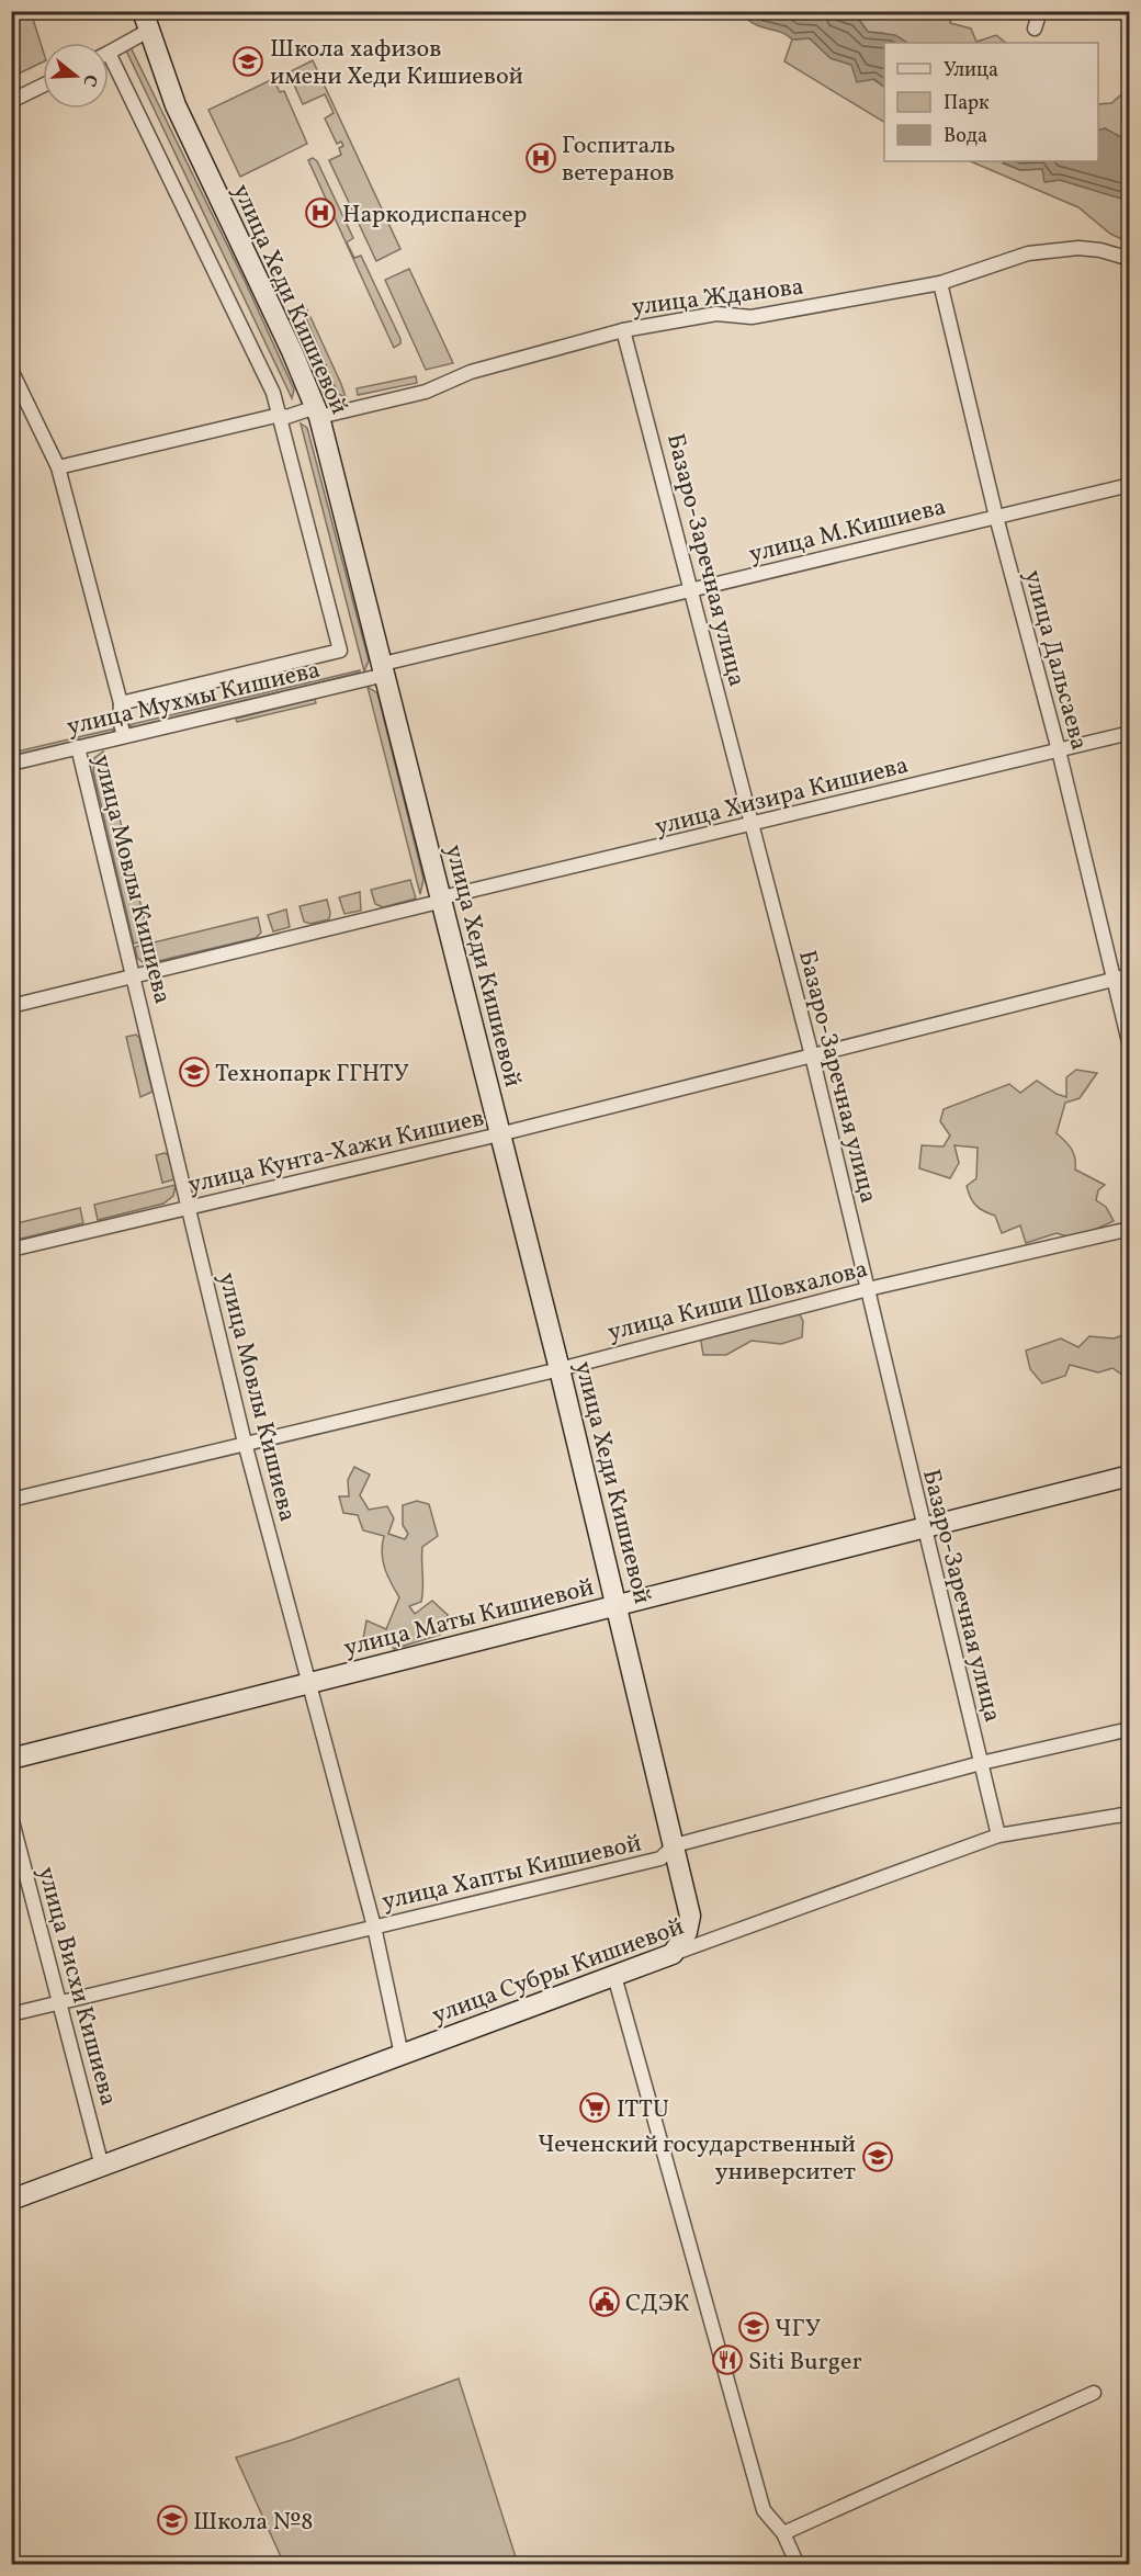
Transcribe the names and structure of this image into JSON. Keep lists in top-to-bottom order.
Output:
{
  "streets": {
    "main road": ["улица Хеди Кишиевой", "улица Маты Кишиевой", "улица Субры Кишиевой"],
    "street": [
      "улица Жданова",
      "улица М.Кишиева",
      "Базаро-Заречная улица",
      "улица Дальсаева",
      "улица Мухмы Кишиева",
      "улица Хизира Кишиева",
      "улица Мовлы Кишиева",
      "улица Кунта-Хажи Кишиев",
      "улица Киши Шовхалова",
      "улица Хапты Кишиевой",
      "улица Висхи Кишиева"
    ]
  },
  "crossings": [
    ["улица Жданова", "улица Хеди Кишиевой"],
    ["улица Жданова", "Базаро-Заречная улица"],
    ["улица Жданова", "улица Дальсаева"],
    ["улица Хеди Кишиевой", "улица М.Кишиева"],
    ["улица Хеди Кишиевой", "улица Мухмы Кишиева"],
    ["улица Хеди Кишиевой", "улица Хизира Кишиева"],
    ["улица Хеди Кишиевой", "улица Кунта-Хажи Кишиев"],
    ["улица Хеди Кишиевой", "улица Киши Шовхалова"],
    ["улица Хеди Кишиевой", "улица Маты Кишиевой"],
    ["улица Хеди Кишиевой", "улица Хапты Кишиевой"],
    ["улица Хеди Кишиевой", "улица Субры Кишиевой"],
    ["улица М.Кишиева", "Базаро-Заречная улица"],
    ["улица М.Кишиева", "улица Дальсаева"],
    ["улица М.Кишиева", "улица Мухмы Кишиева"],
    ["Базаро-Заречная улица", "улица Хизира Кишиева"],
    ["Базаро-Заречная улица", "улица Кунта-Хажи Кишиев"],
    ["Базаро-Заречная улица", "улица Киши Шовхалова"],
    ["Базаро-Заречная улица", "улица Маты Кишиевой"],
    ["Базаро-Заречная улица", "улица Хапты Кишиевой"],
    ["Базаро-Заречная улица", "улица Субры Кишиевой"],
    ["улица Дальсаева", "улица Хизира Кишиева"],
    ["улица Дальсаева", "улица Кунта-Хажи Кишиев"],
    ["улица Мухмы Кишиева", "улица Мовлы Кишиева"],
    ["улица Хизира Кишиева", "улица Мовлы Кишиева"],
    ["улица Мовлы Кишиева", "улица Кунта-Хажи Кишиев"],
    ["улица Мовлы Кишиева", "улица Киши Шовхалова"],
    ["улица Мовлы Кишиева", "улица Маты Кишиевой"],
    ["улица Мовлы Кишиева", "улица Хапты Кишиевой"],
    ["улица Мовлы Кишиева", "улица Субры Кишиевой"],
    ["улица Хапты Кишиевой", "улица Висхи Кишиева"],
    ["улица Субры Кишиевой", "улица Висхи Кишиева"]
  ],
  "places": {
    "school or university": [
      "Школа хафизов имени Хеди Кишиевой",
      "Технопарк ГГНТУ",
      "Чеченский государственный университет",
      "ЧГУ",
      "Школа №8"
    ],
    "hospital": ["Госпиталь ветеранов", "Наркодиспансер"],
    "supermarket": ["ITTU"],
    "public building": ["СДЭК"],
    "restaurant": ["Siti Burger"]
  },
  "legend": ["Улица", "Парк", "Вода"],
  "north": "right"
}
